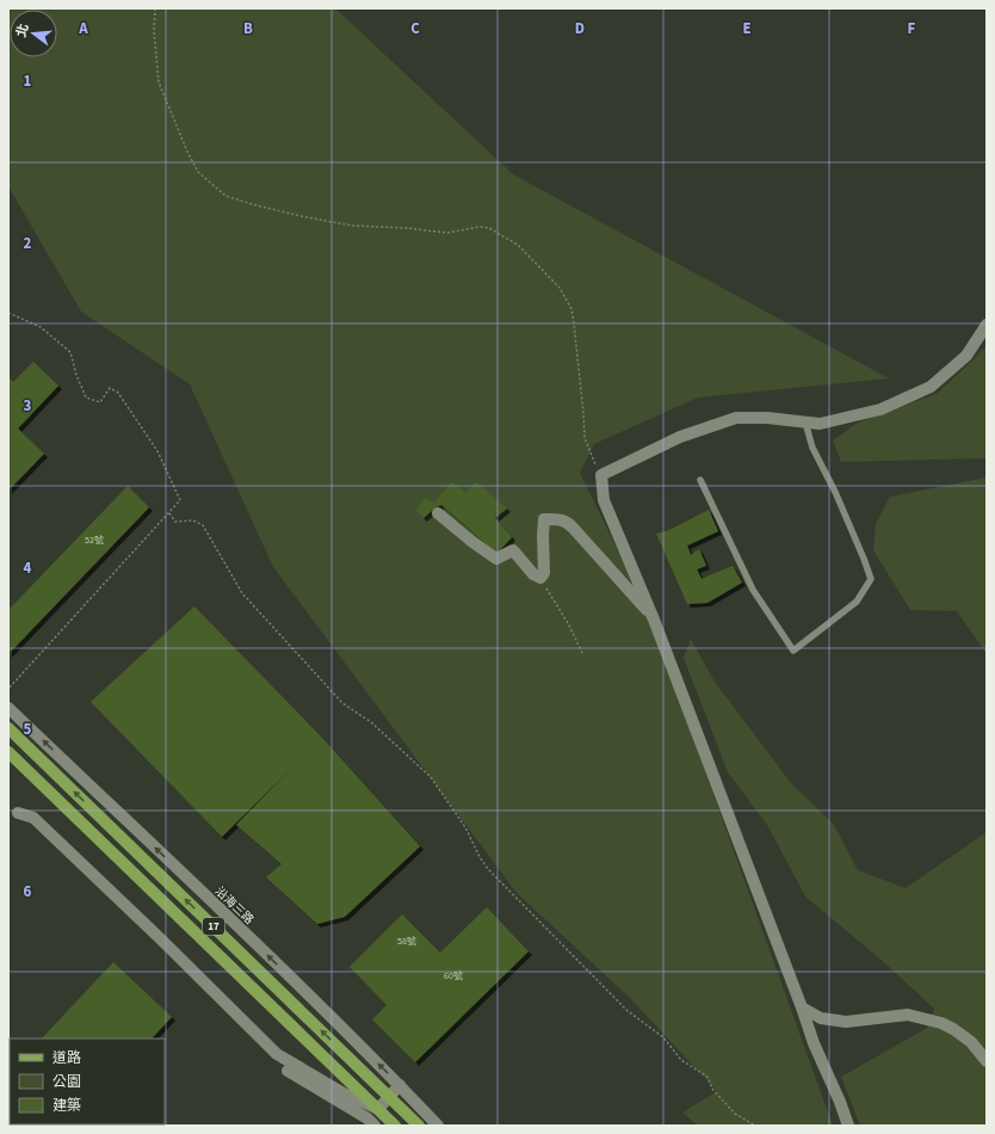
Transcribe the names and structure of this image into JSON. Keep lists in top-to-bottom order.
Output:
{
  "streets": {
    "main road": ["17"],
    "street": ["沿海三路"]
  },
  "house_numbers": ["52號", "58號", "60號"],
  "legend": ["道路", "公園", "建築"],
  "north": "left",
  "grid": {
    "columns": [
      "A",
      "B",
      "C",
      "D",
      "E",
      "F"
    ],
    "rows": [
      "1",
      "2",
      "3",
      "4",
      "5",
      "6"
    ]
  }
}
